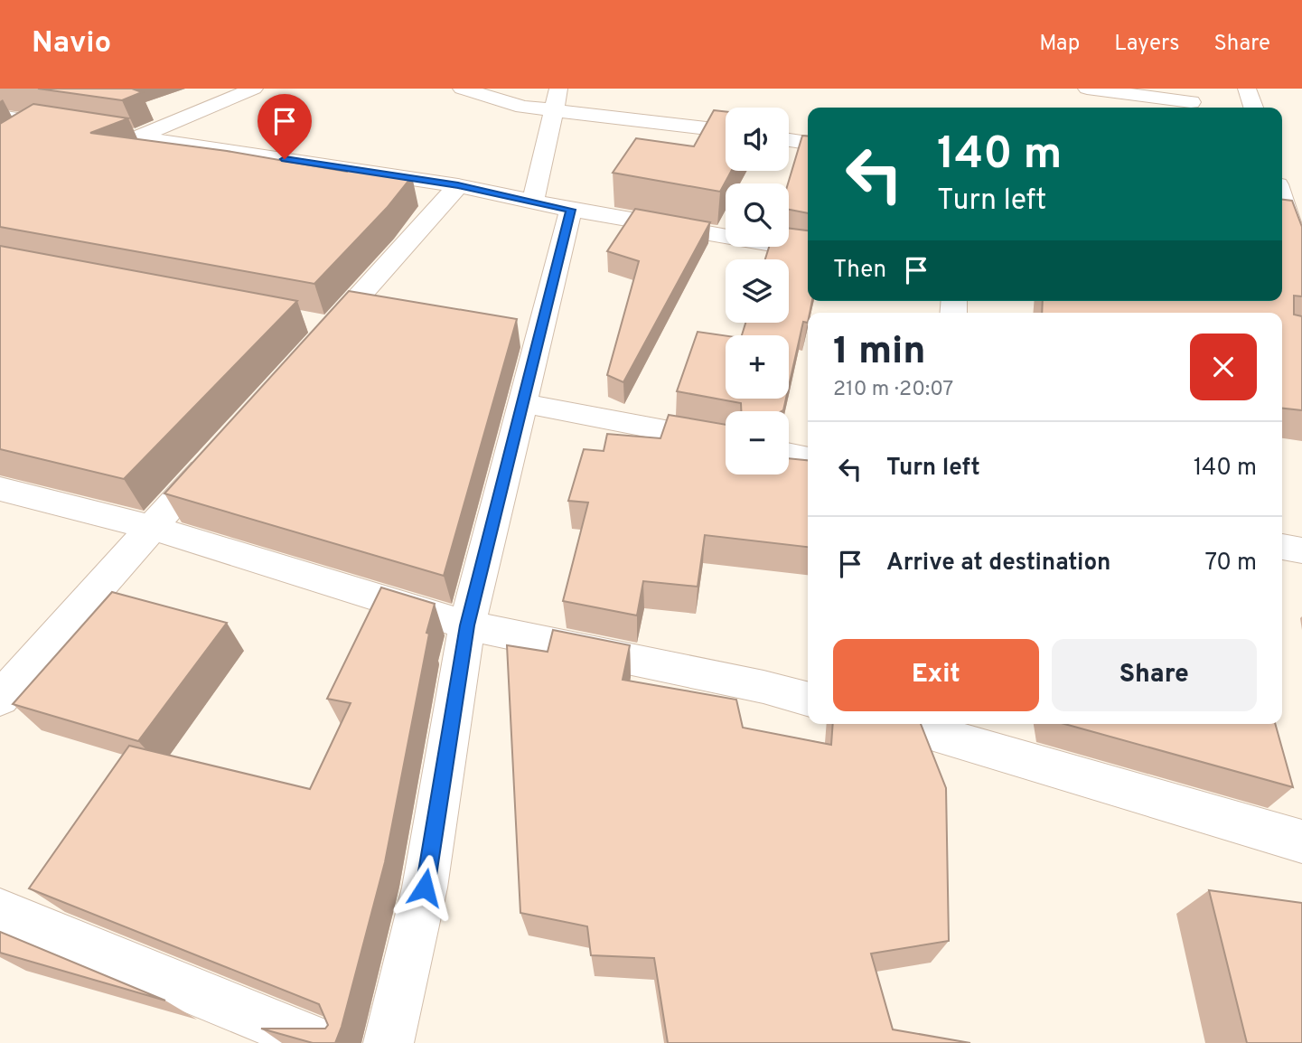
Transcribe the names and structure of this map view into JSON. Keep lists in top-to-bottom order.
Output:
{
  "page": {
    "header": "Navio",
    "nav": ["Map", "Layers", "Share"],
    "map_buttons": ["+", "−"],
    "turn": ["140 m", "Turn left"],
    "then": "Then",
    "heading": ["1 min", "210 m · 20:07"],
    "list": [
      {
        "name": "Turn left",
        "value": "140 m"
      },
      {
        "name": "Arrive at destination",
        "value": "70 m"
      }
    ],
    "buttons": ["Exit", "Share"]
  }
}
